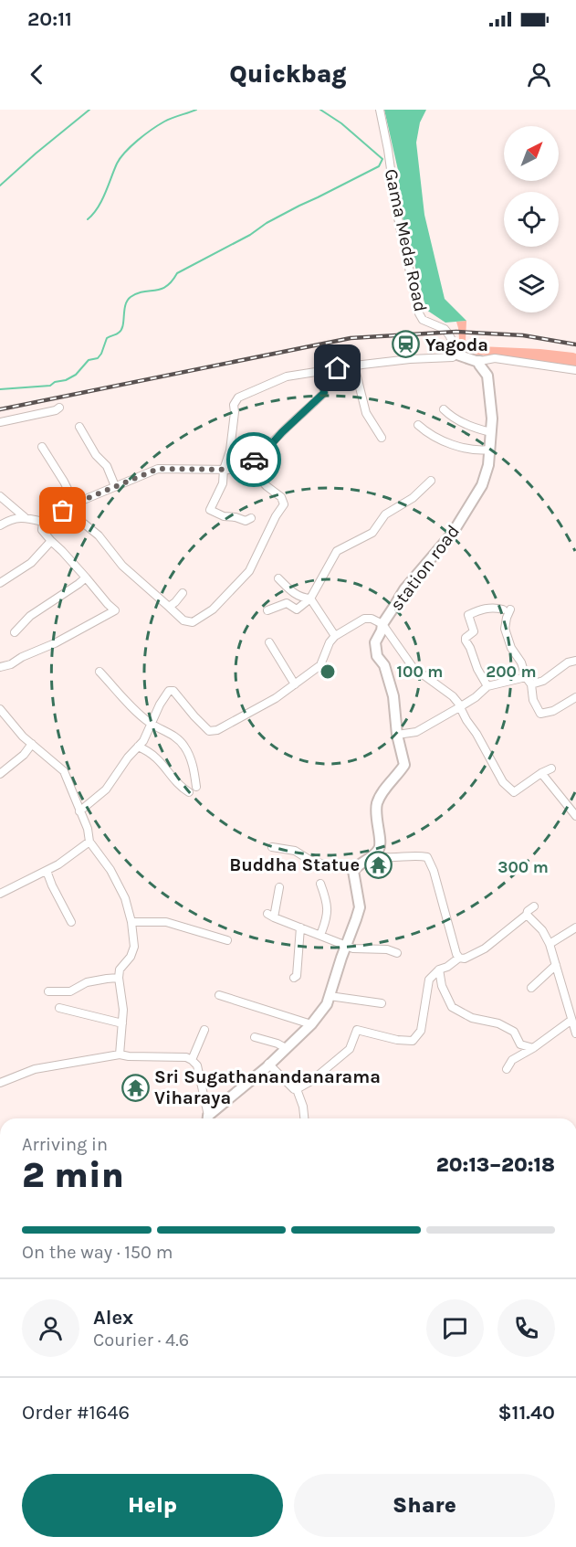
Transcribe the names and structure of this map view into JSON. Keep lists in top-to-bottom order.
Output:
{
  "streets": {
    "street": ["Gama Meda Road", "station road"]
  },
  "places": {
    "station": ["Yagoda"],
    "temple": ["Buddha Statue", "Sri Sugathanandanarama Viharaya"]
  },
  "north": "top right",
  "page": {
    "status": "20:11",
    "header": "Quickbag",
    "heading": ["2 min", "Arriving in", "20:13–20:18"],
    "panel": [
      "Alex",
      "Courier · 4.6",
      "Order #1646",
      "$11.40"
    ],
    "bar": "On the way · 150 m",
    "buttons": ["Help", "Share"]
  },
  "rings": ["100 m", "200 m", "300 m"]
}
